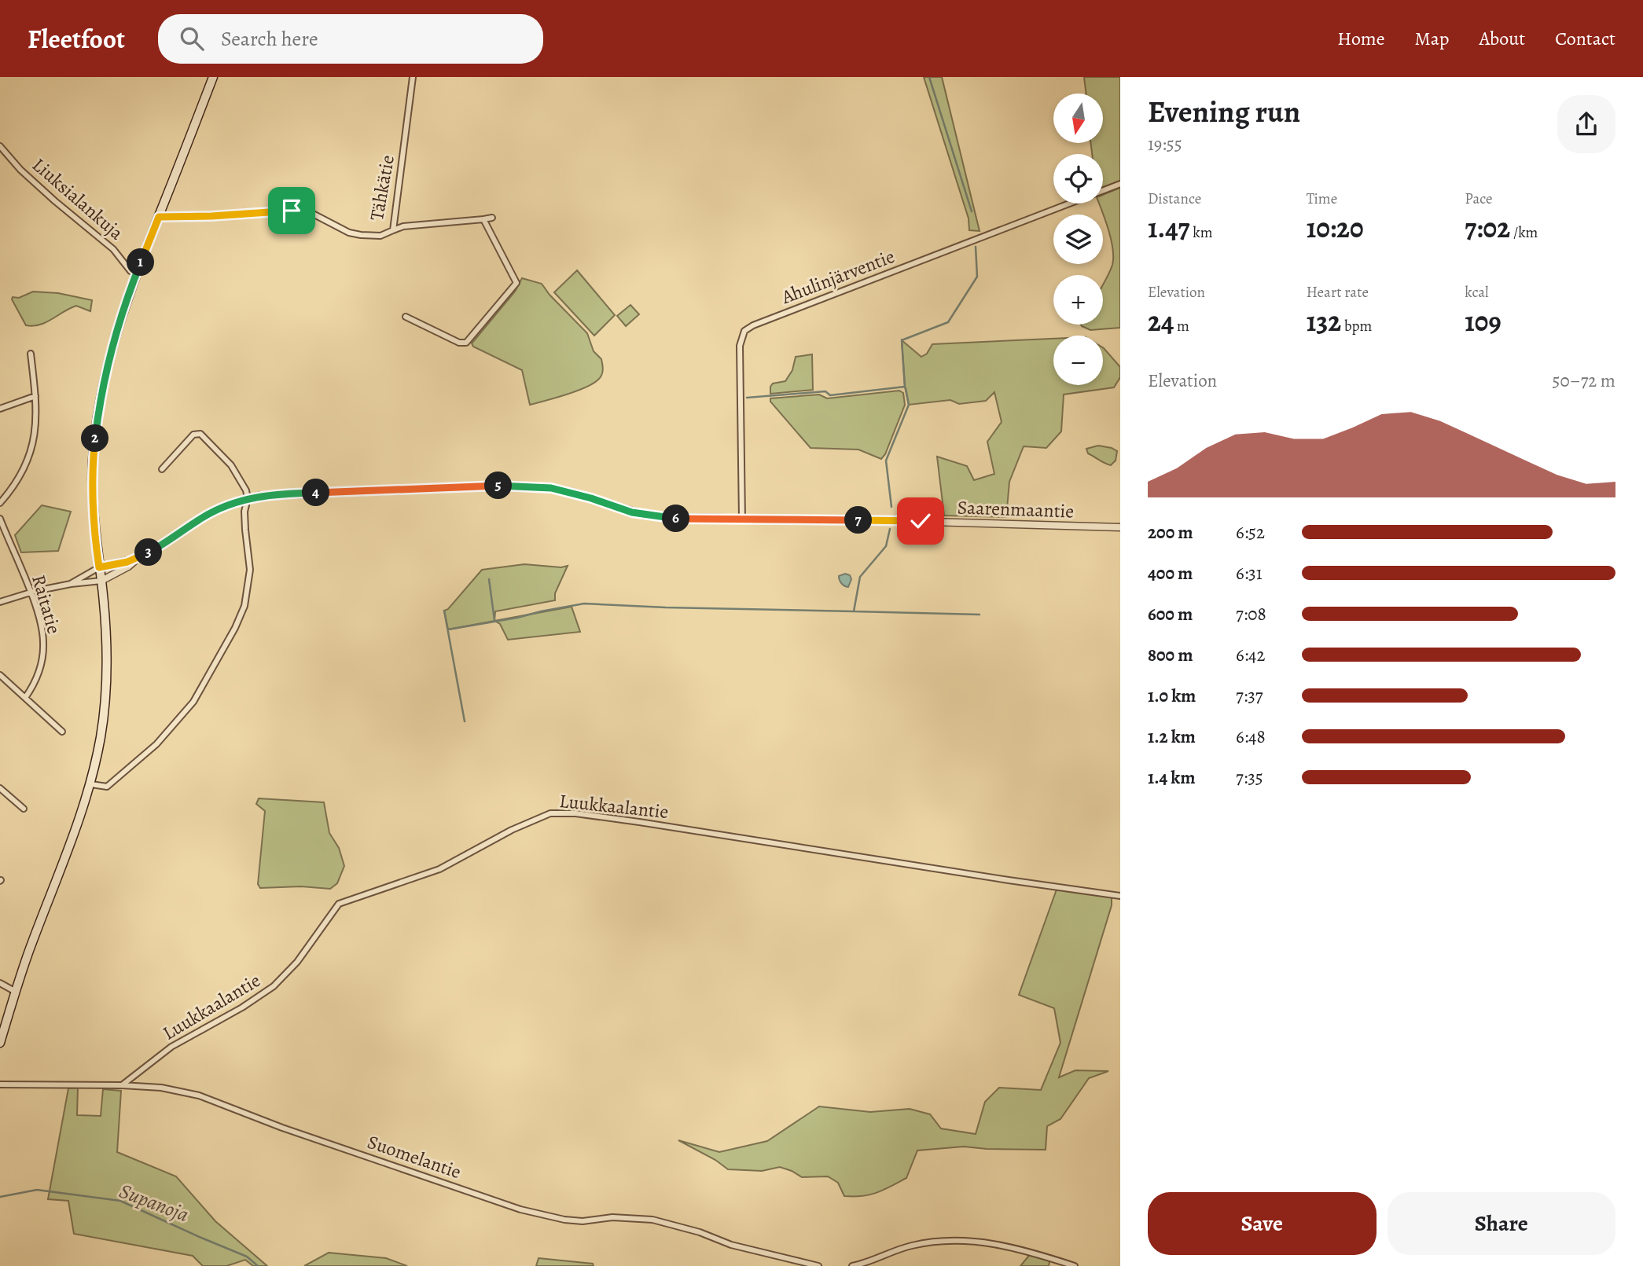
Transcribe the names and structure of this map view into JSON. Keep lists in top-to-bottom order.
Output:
{
  "streets": {
    "street": [
      "Tähkätie",
      "Liuksialankuja",
      "Ahulinjärventie",
      "Saarenmaantie",
      "Raitatie",
      "Luukkaalantie",
      "Suomelantie"
    ]
  },
  "crossings": [
    ["Ahulinjärventie", "Saarenmaantie"],
    ["Luukkaalantie", "Suomelantie"]
  ],
  "water": ["Supanoja"],
  "north": "bottom",
  "page": {
    "header": "Fleetfoot",
    "search": "Search here",
    "nav": [
      "Home",
      "Map",
      "About",
      "Contact"
    ],
    "heading": ["Evening run", "19:55"],
    "map_buttons": ["+", "−"],
    "stats": [
      ["Distance", "1.47 km"],
      ["Time", "10:20"],
      ["Pace", "7:02 /km"],
      ["Elevation", "24 m"],
      ["Heart rate", "132 bpm"],
      ["kcal", "109"]
    ],
    "pins": [
      "1",
      "2",
      "5",
      "4",
      "6",
      "7",
      "3"
    ],
    "chart": ["Elevation", "50–72 m"],
    "list": [
      {
        "name": "200 m",
        "note": "6:52"
      },
      {
        "name": "400 m",
        "note": "6:31"
      },
      {
        "name": "600 m",
        "note": "7:08"
      },
      {
        "name": "800 m",
        "note": "6:42"
      },
      {
        "name": "1.0 km",
        "note": "7:37"
      },
      {
        "name": "1.2 km",
        "note": "6:48"
      },
      {
        "name": "1.4 km",
        "note": "7:35"
      }
    ],
    "buttons": ["Save", "Share"]
  }
}
